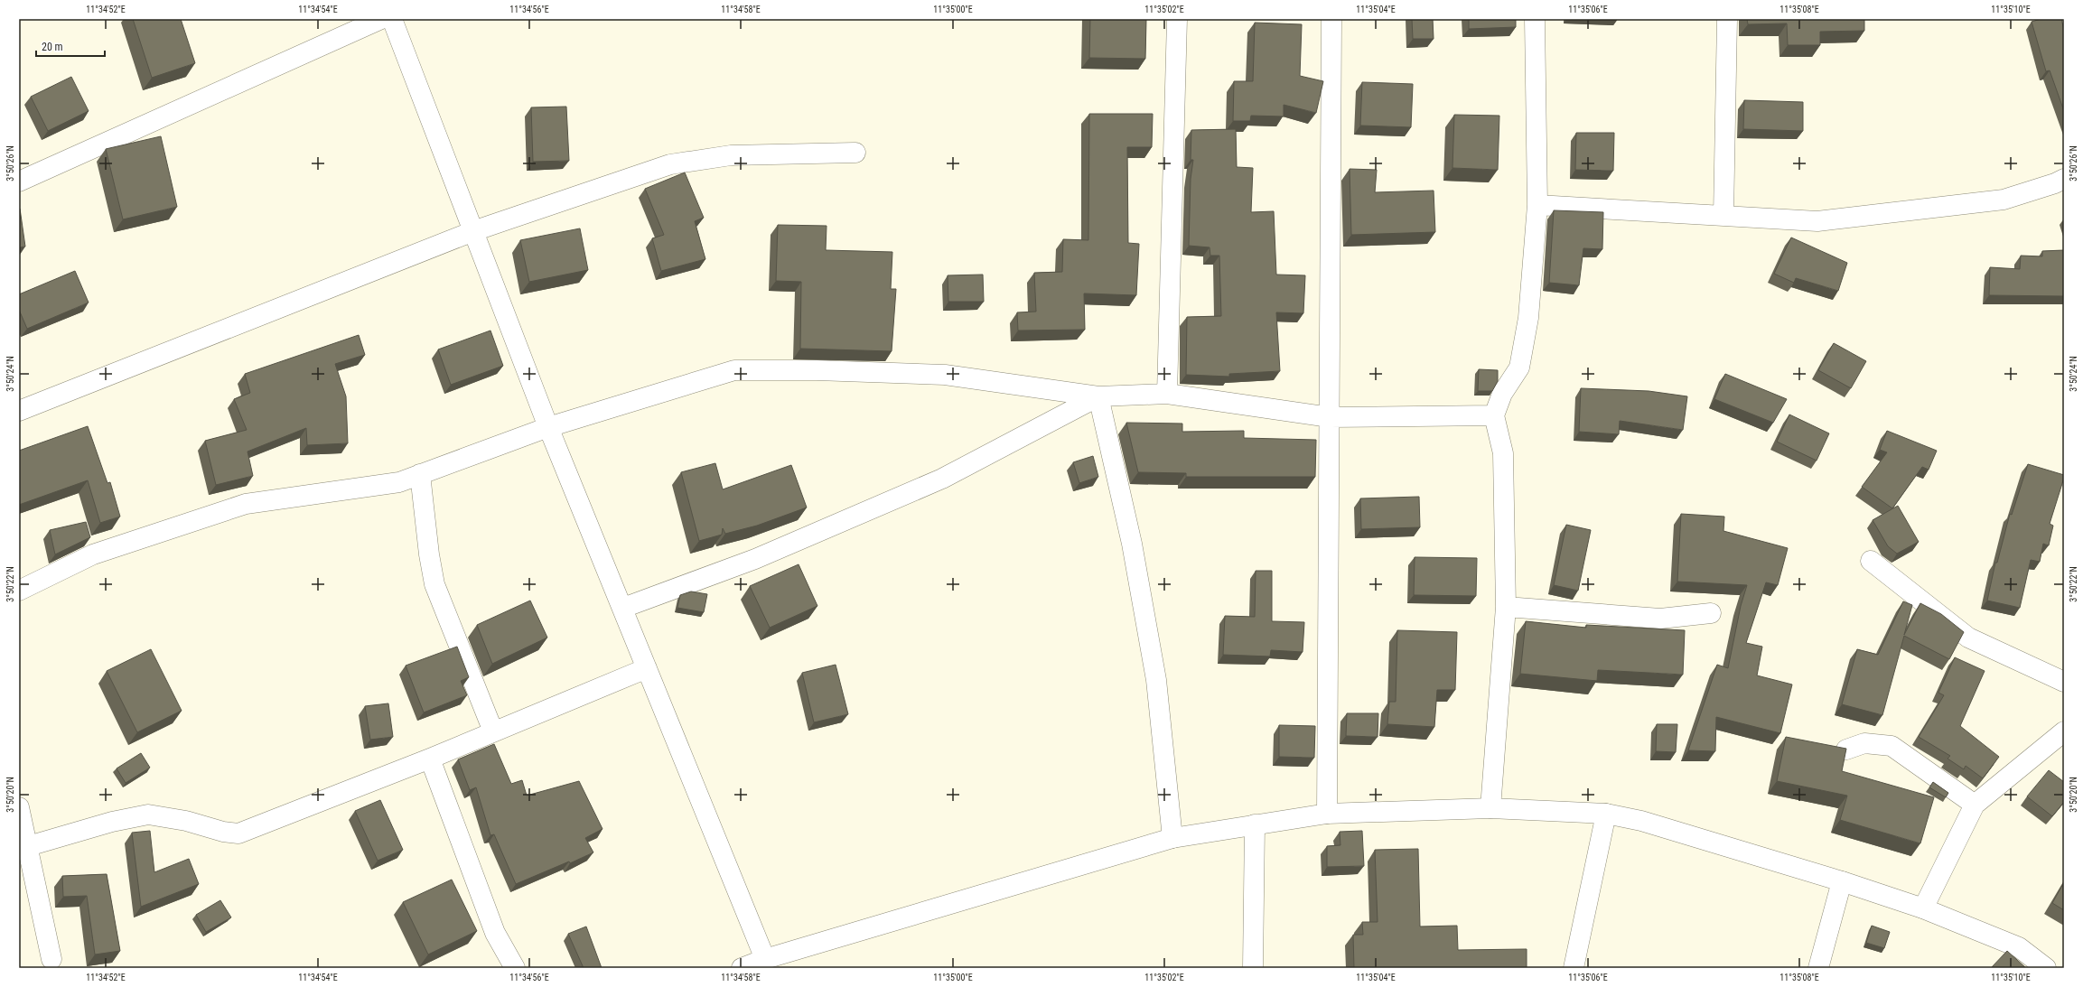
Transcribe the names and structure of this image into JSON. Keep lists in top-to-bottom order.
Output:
{
  "scale_bar": "20 m",
  "coordinates": [
    "11°34'52\"E",
    "11°34'54\"E",
    "11°34'56\"E",
    "11°34'58\"E",
    "11°35'00\"E",
    "11°35'02\"E",
    "11°35'04\"E",
    "11°35'06\"E",
    "11°35'08\"E",
    "11°35'10\"E",
    "3°50'26\"N",
    "3°50'24\"N",
    "3°50'22\"N",
    "3°50'20\"N"
  ]
}
